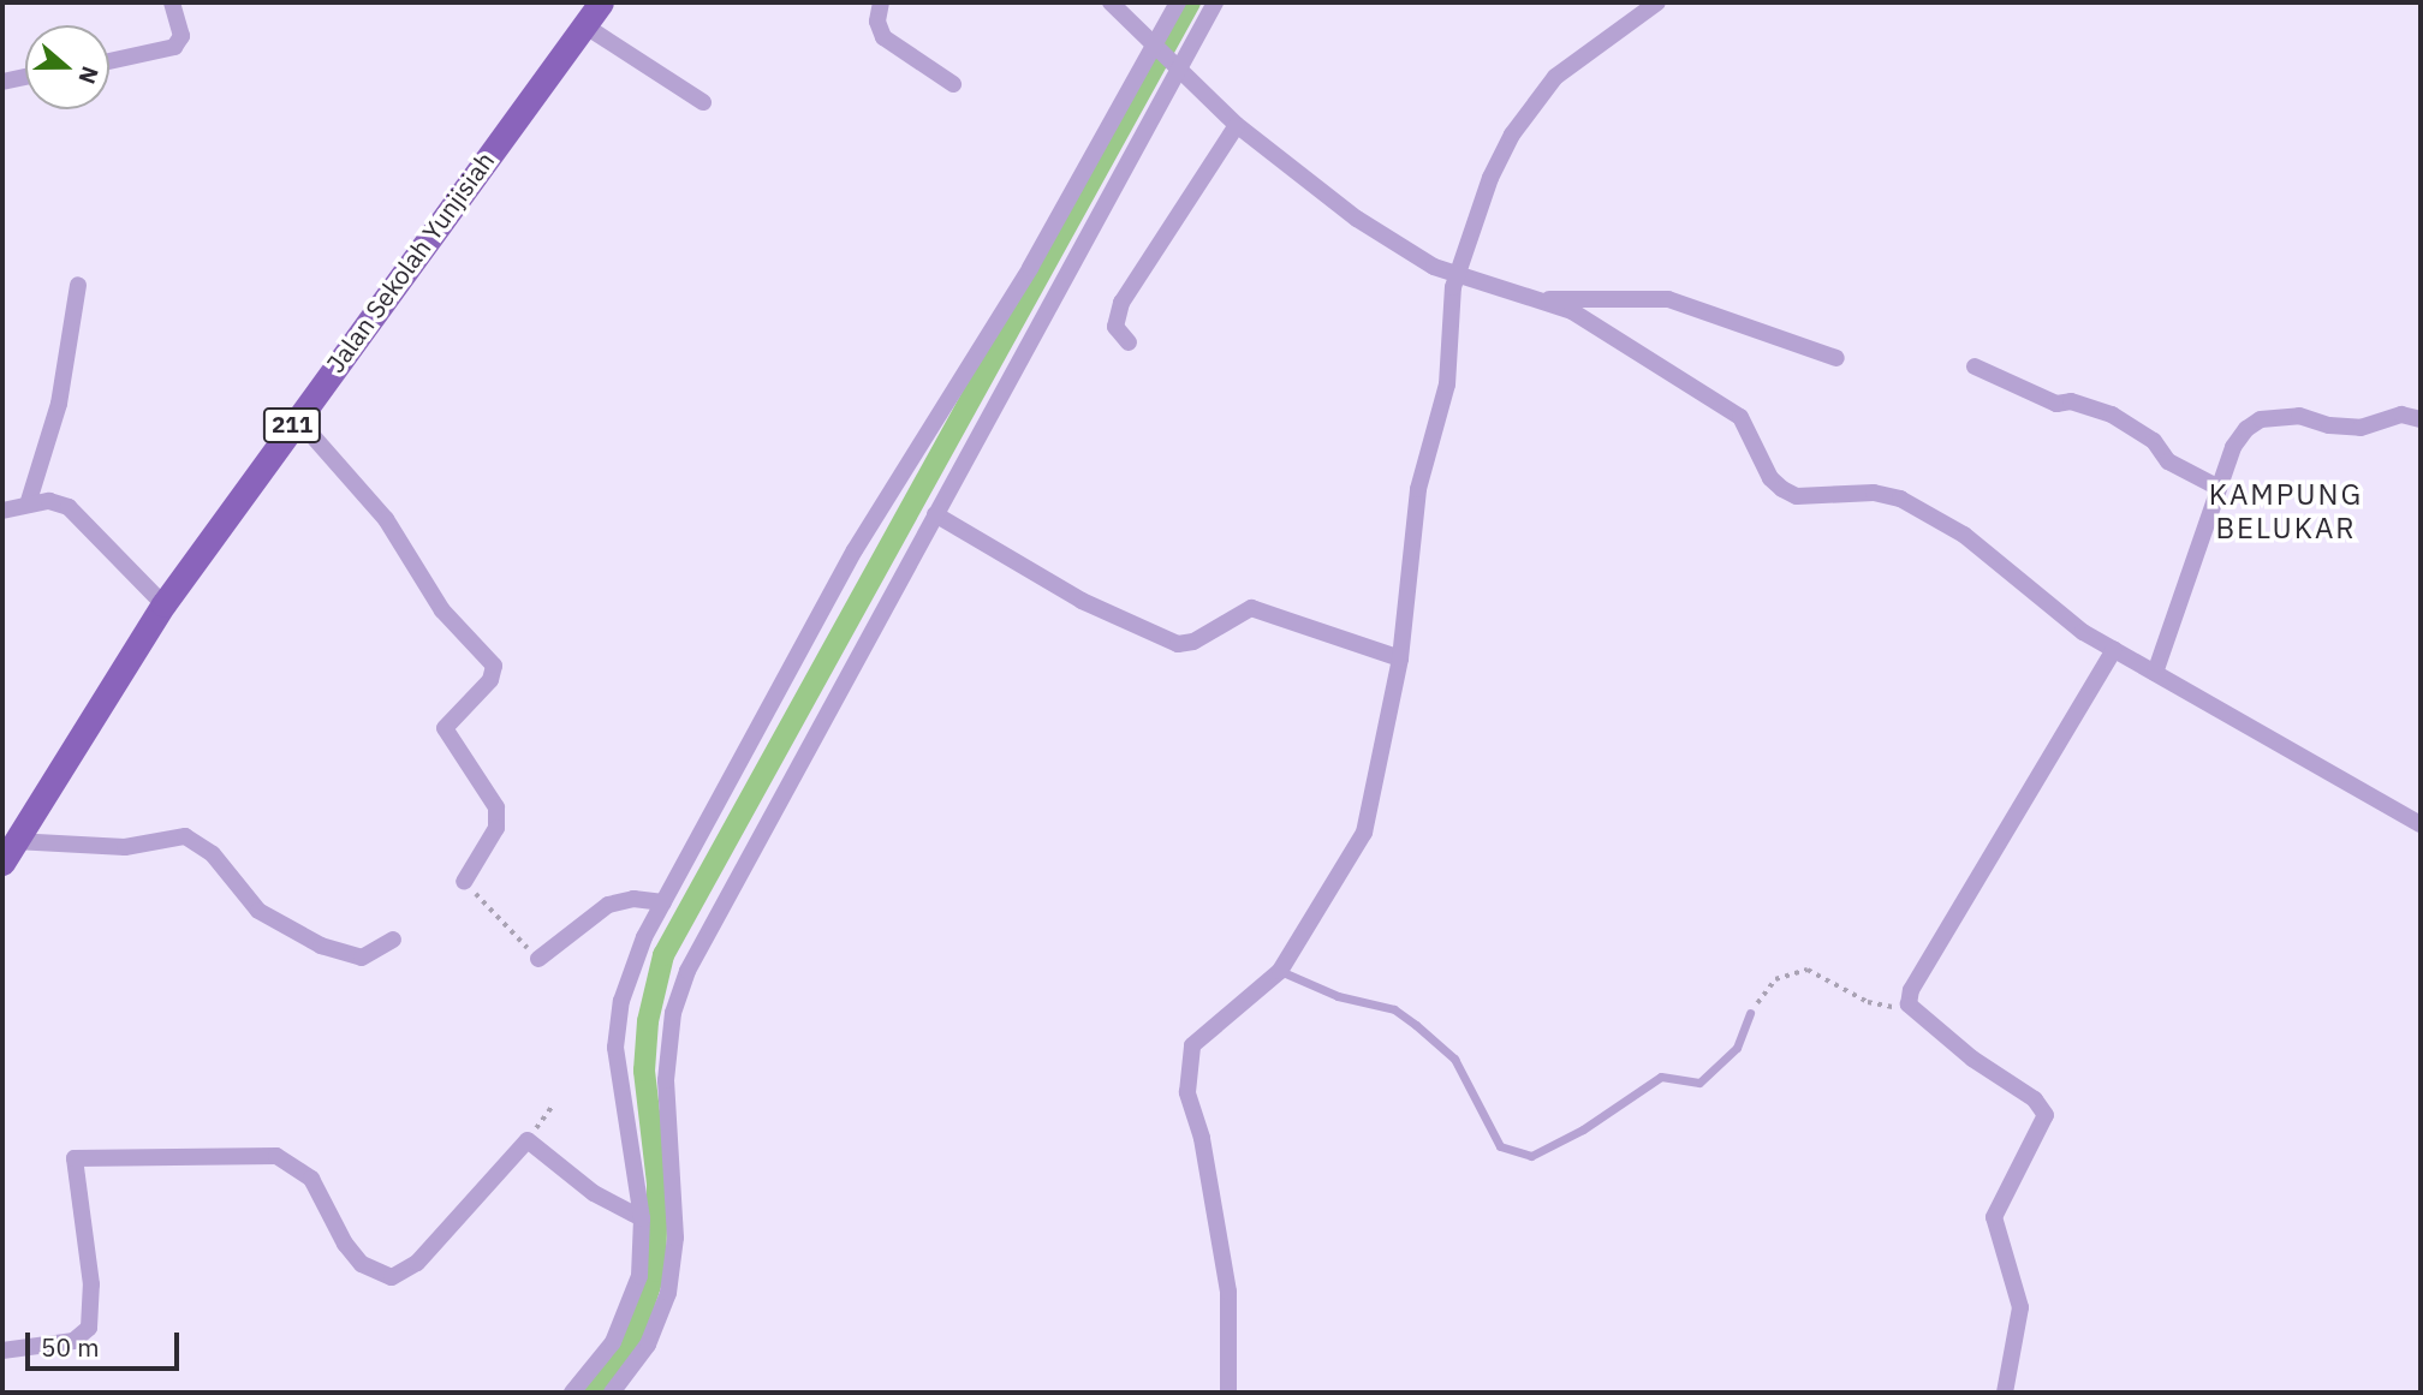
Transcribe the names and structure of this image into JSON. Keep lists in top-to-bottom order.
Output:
{
  "streets": {
    "main road": ["Jalan Sekolah Yunjisiah", "211"]
  },
  "districts": ["KAMPUNG BELUKAR"],
  "scale_bar": "50 m",
  "north": "right"
}
